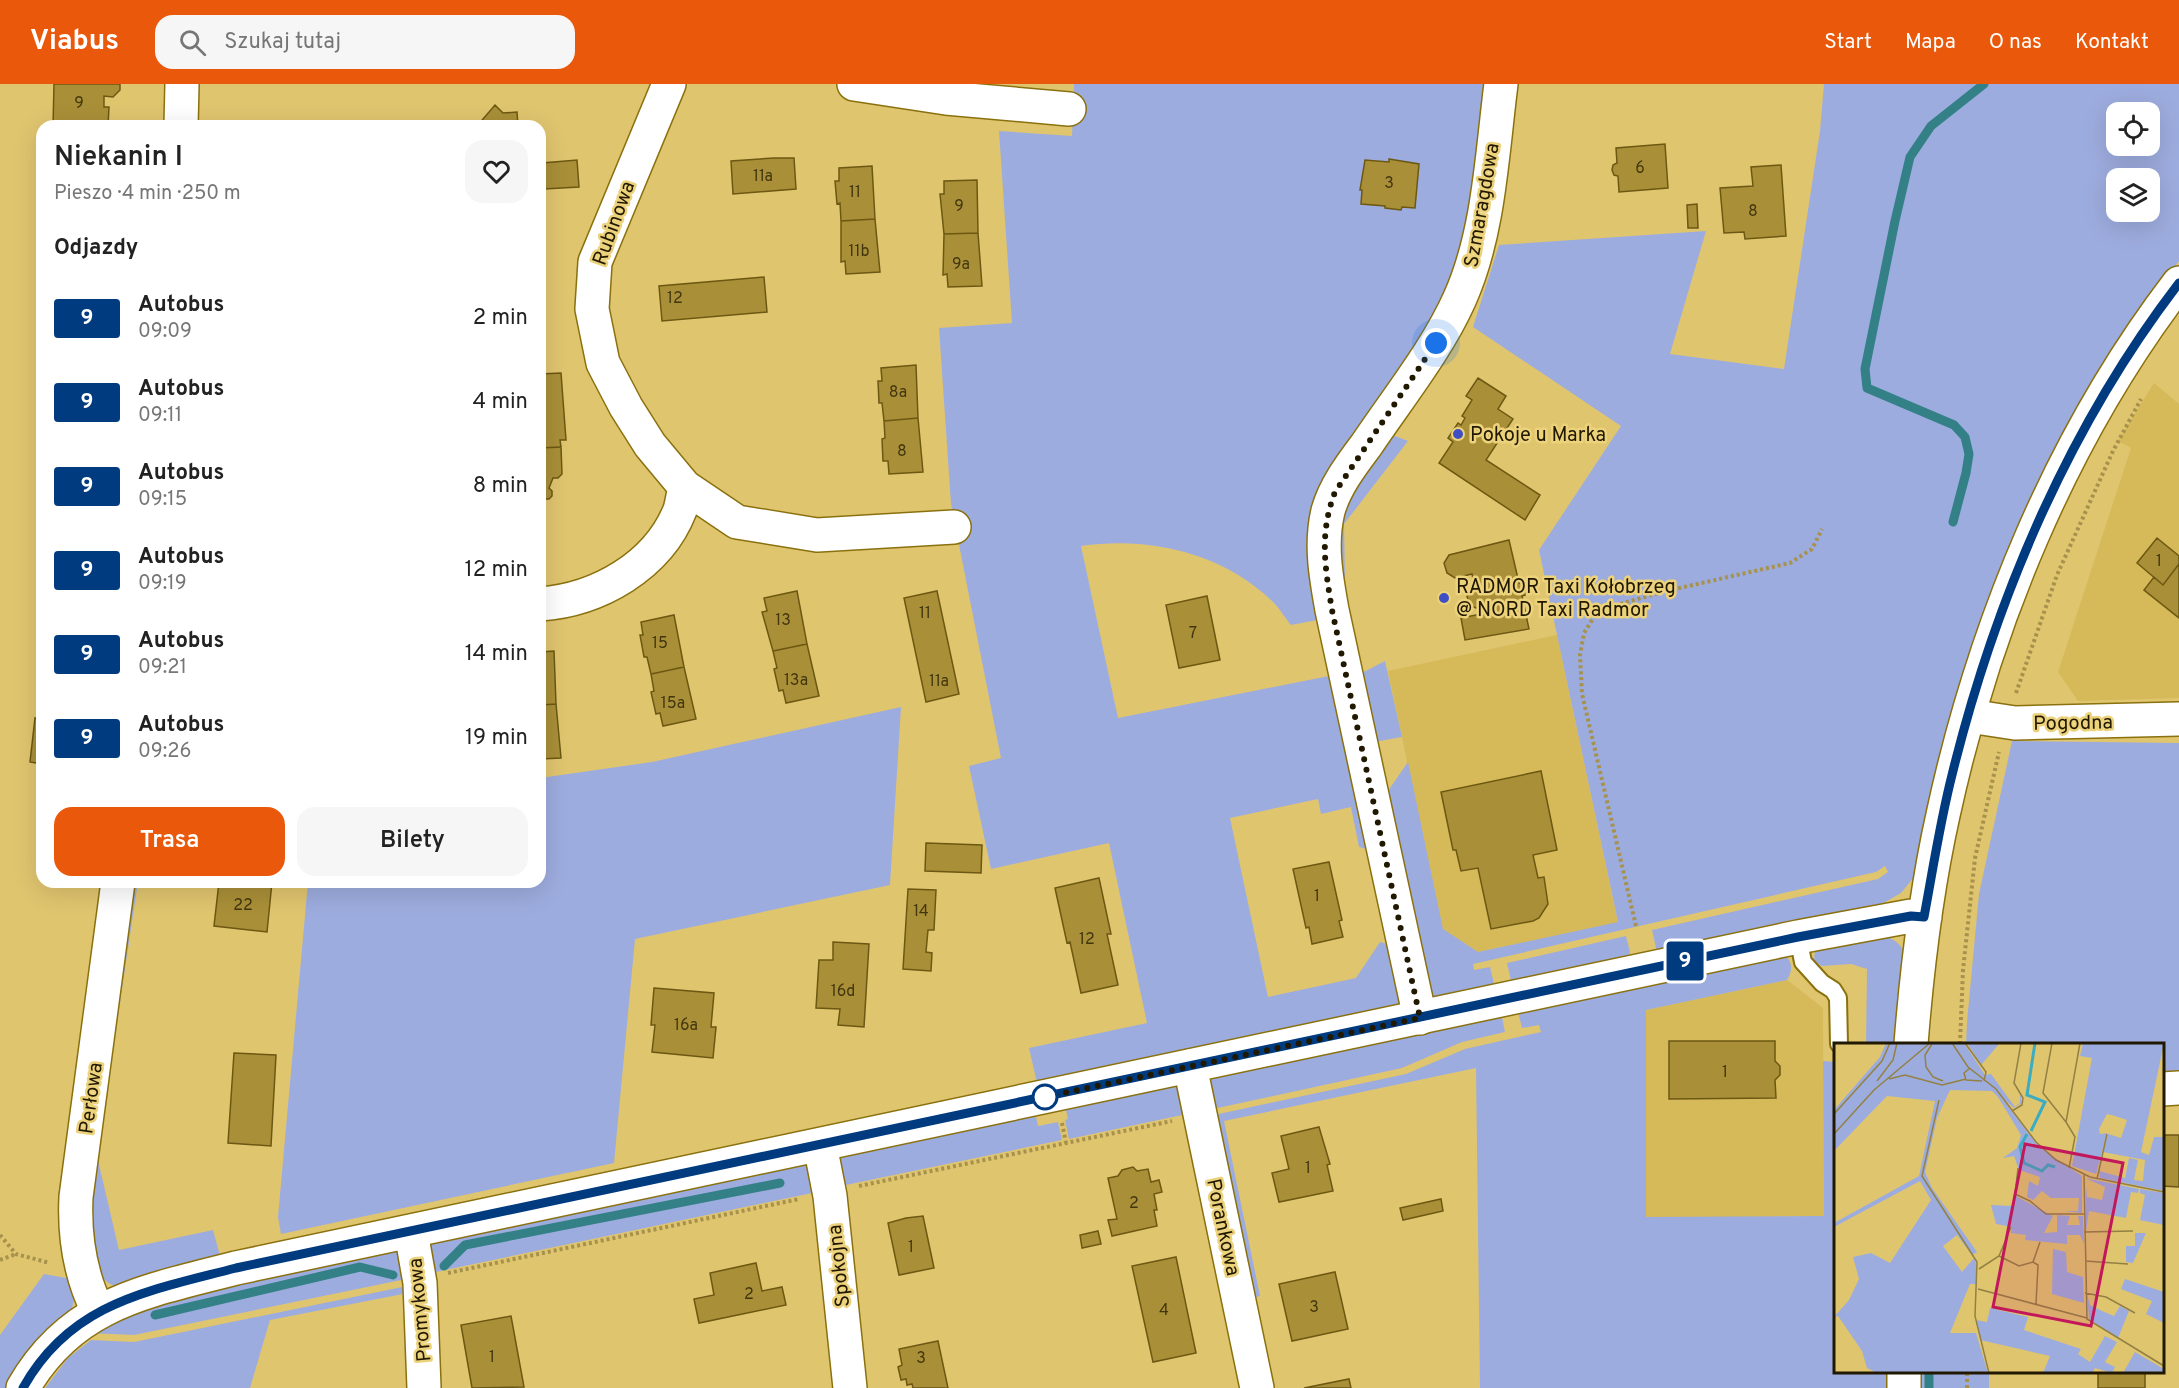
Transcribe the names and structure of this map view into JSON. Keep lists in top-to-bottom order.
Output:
{
  "streets": {
    "street": [
      "Szmaragdowa",
      "Rubinowa",
      "Pogodna",
      "Perłowa",
      "Porankowa",
      "Spokojna",
      "Promykowa"
    ]
  },
  "places": ["Pokoje u Marka", "RADMOR Taxi Kołobrzeg @ NORD Taxi Radmor"],
  "lines": ["bus line 9"],
  "house_numbers": [
    "9",
    "6",
    "11a",
    "3",
    "11",
    "9",
    "8",
    "11b",
    "9a",
    "12",
    "8a",
    "8",
    "1",
    "11",
    "13",
    "7",
    "15",
    "13a",
    "11a",
    "15a",
    "1",
    "22",
    "14",
    "12",
    "16d",
    "16a",
    "1",
    "1",
    "2",
    "1",
    "2",
    "3",
    "4",
    "1",
    "3"
  ],
  "page": {
    "header": "Viabus",
    "search": "Szukaj tutaj",
    "nav": [
      "Start",
      "Mapa",
      "O nas",
      "Kontakt"
    ],
    "on_map": "9",
    "heading": [
      ["Niekanin I", "Pieszo · 4 min · 250 m"],
      "Odjazdy"
    ],
    "list": [
      {
        "mark": "9",
        "name": "Autobus",
        "note": "09:09",
        "value": "2 min"
      },
      {
        "mark": "9",
        "name": "Autobus",
        "note": "09:11",
        "value": "4 min"
      },
      {
        "mark": "9",
        "name": "Autobus",
        "note": "09:15",
        "value": "8 min"
      },
      {
        "mark": "9",
        "name": "Autobus",
        "note": "09:19",
        "value": "12 min"
      },
      {
        "mark": "9",
        "name": "Autobus",
        "note": "09:21",
        "value": "14 min"
      },
      {
        "mark": "9",
        "name": "Autobus",
        "note": "09:26",
        "value": "19 min"
      }
    ],
    "buttons": ["Trasa", "Bilety"]
  }
}
